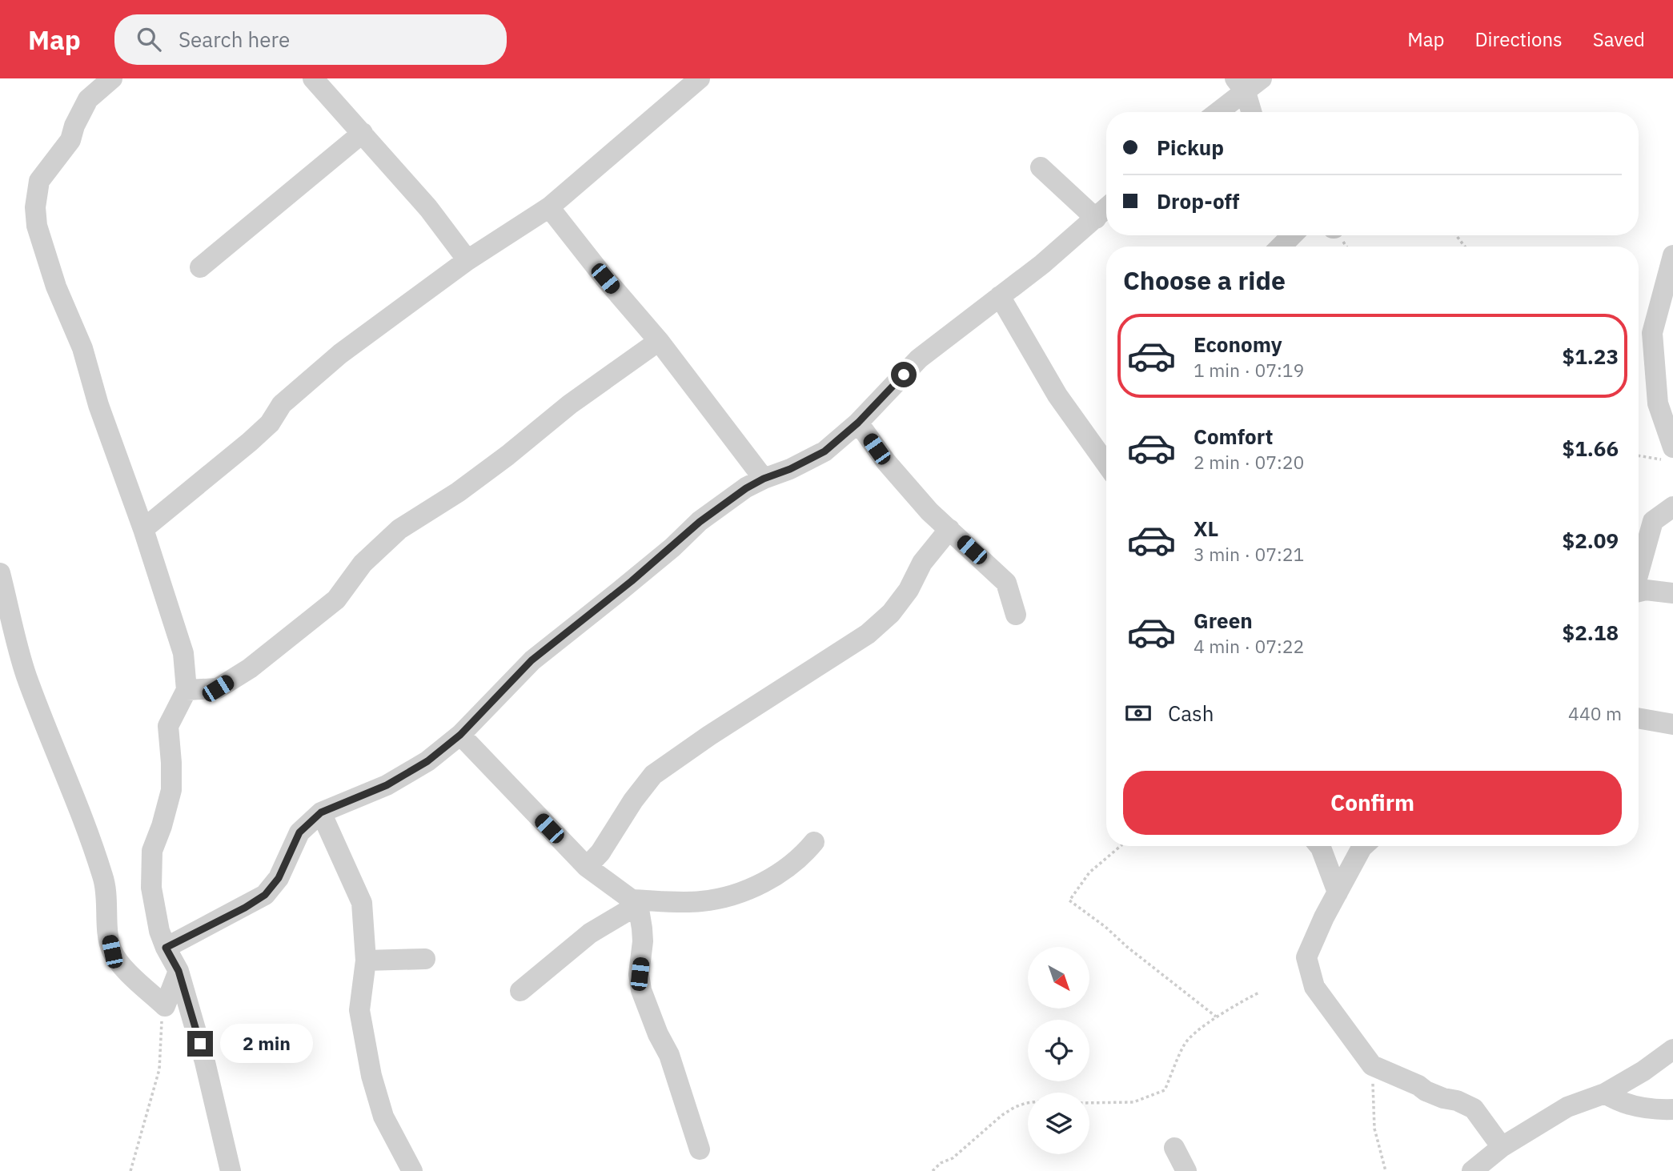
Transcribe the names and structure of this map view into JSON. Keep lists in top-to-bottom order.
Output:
{
  "north": "bottom right",
  "page": {
    "header": "Map",
    "search": "Search here",
    "nav": ["Map", "Directions", "Saved"],
    "banner": ["Pickup", "Drop-off"],
    "heading": "Choose a ride",
    "list": [
      {
        "name": "Economy",
        "note": "1 min · 07:19",
        "value": "$1.23"
      },
      {
        "name": "Comfort",
        "note": "2 min · 07:20",
        "value": "$1.66"
      },
      {
        "name": "XL",
        "note": "3 min · 07:21",
        "value": "$2.09"
      },
      {
        "name": "Green",
        "note": "4 min · 07:22",
        "value": "$2.18"
      }
    ],
    "pay": ["Cash", "440 m"],
    "buttons": "Confirm",
    "bubble": "2 min"
  }
}
